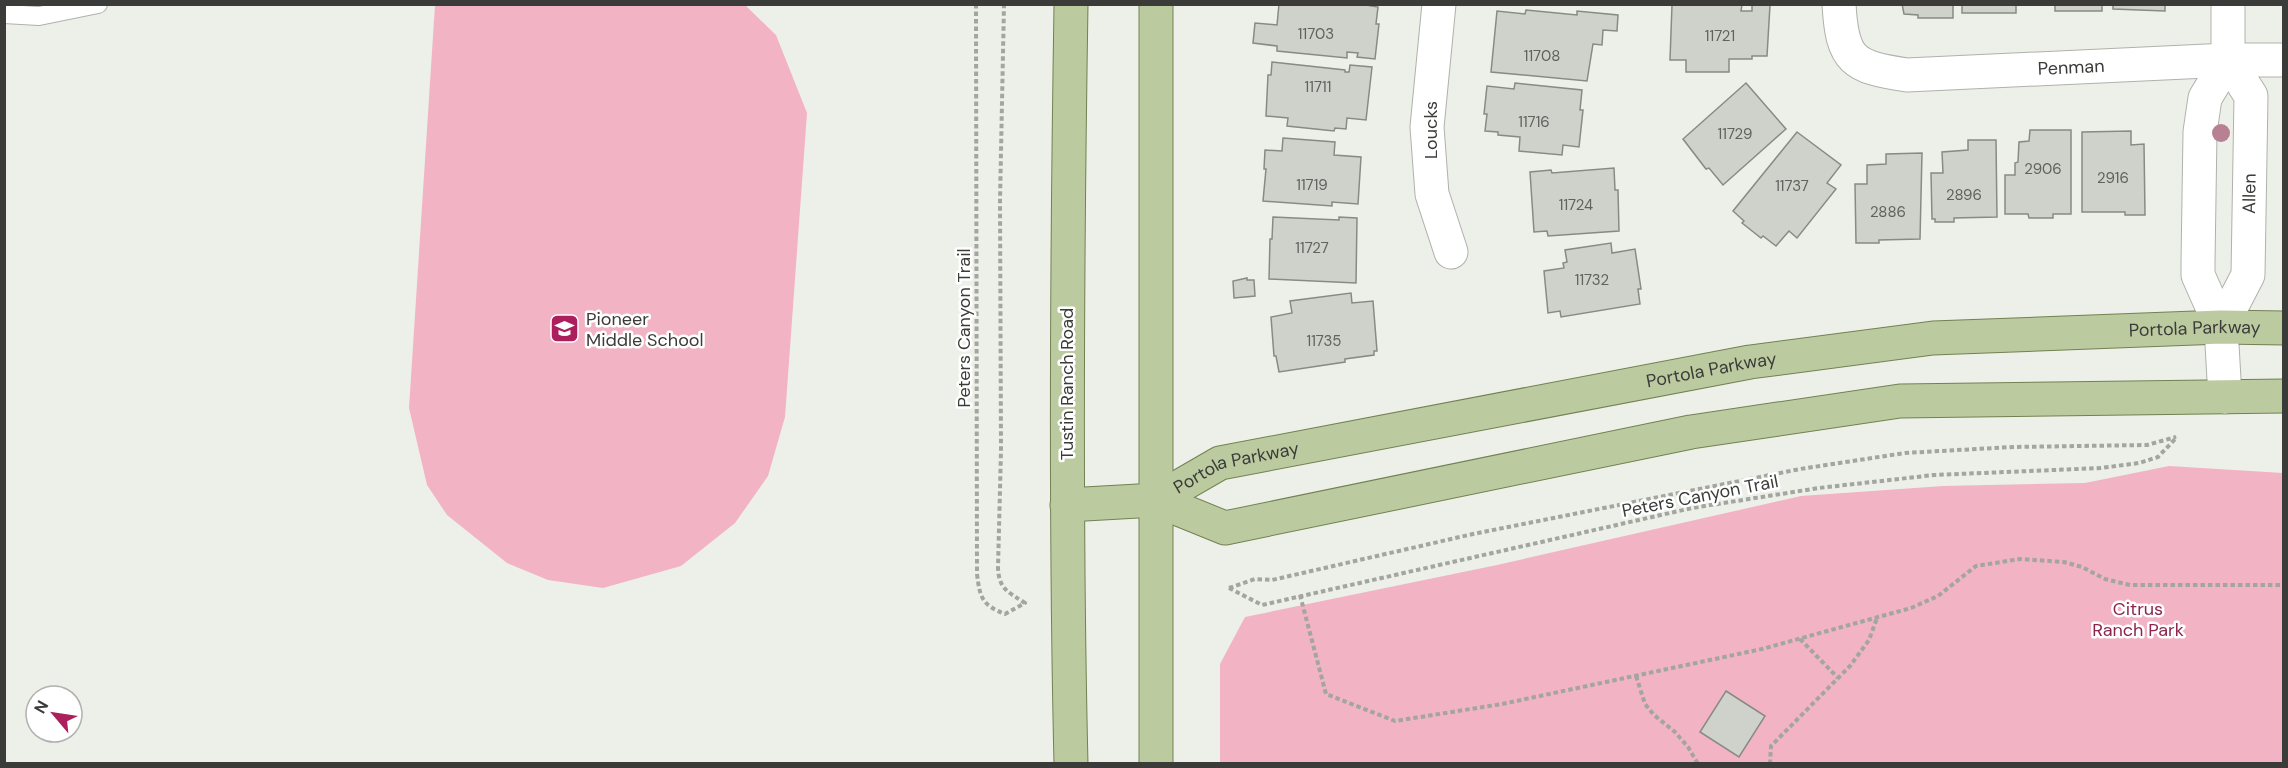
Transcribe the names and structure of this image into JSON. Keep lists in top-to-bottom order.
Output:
{
  "streets": {
    "main road": ["Portola Parkway", "Tustin Ranch Road"],
    "street": ["Penman", "Loucks", "Allen"],
    "path": ["Peters Canyon Trail"]
  },
  "crossings": [
    ["Penman", "Allen"],
    ["Allen", "Portola Parkway"],
    ["Portola Parkway", "Tustin Ranch Road"]
  ],
  "parks": ["Citrus Ranch Park"],
  "places": {
    "school or university": ["Pioneer Middle School"]
  },
  "house_numbers": [
    "11703",
    "11721",
    "11708",
    "11711",
    "11716",
    "11729",
    "2906",
    "2916",
    "11719",
    "11737",
    "2896",
    "11724",
    "2886",
    "11727",
    "11732",
    "11735"
  ],
  "north": "top left"
}
